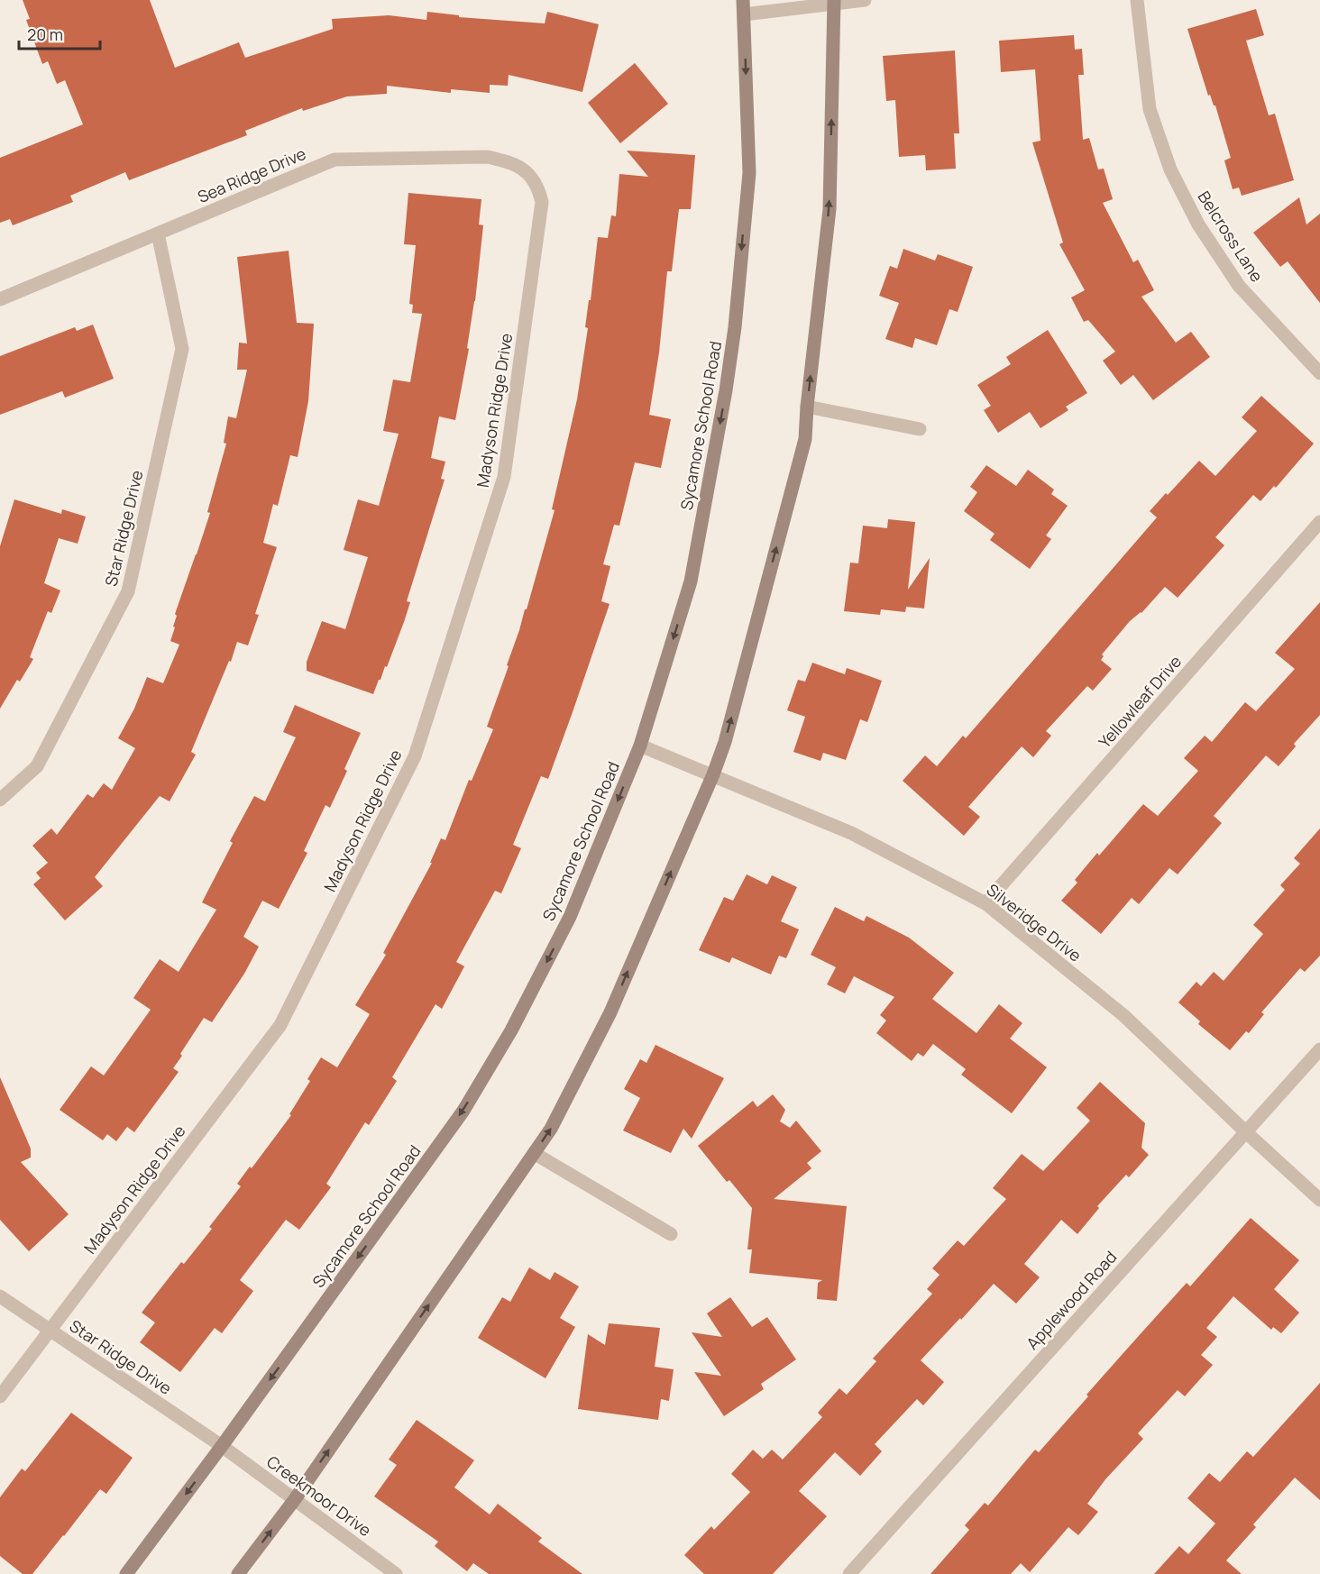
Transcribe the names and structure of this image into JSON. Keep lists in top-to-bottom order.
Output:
{
  "streets": {
    "main road": ["Sycamore School Road"],
    "street": [
      "Sea Ridge Drive",
      "Belcross Lane",
      "Madyson Ridge Drive",
      "Star Ridge Drive",
      "Yellowleaf Drive",
      "Silveridge Drive",
      "Applewood Road",
      "Creekmoor Drive"
    ]
  },
  "crossings": [
    ["Sea Ridge Drive", "Madyson Ridge Drive"],
    ["Sea Ridge Drive", "Star Ridge Drive"],
    ["Madyson Ridge Drive", "Star Ridge Drive"],
    ["Sycamore School Road", "Star Ridge Drive"],
    ["Sycamore School Road", "Silveridge Drive"],
    ["Sycamore School Road", "Creekmoor Drive"],
    ["Star Ridge Drive", "Creekmoor Drive"],
    ["Yellowleaf Drive", "Silveridge Drive"],
    ["Silveridge Drive", "Applewood Road"]
  ],
  "scale_bar": "20 m"
}
